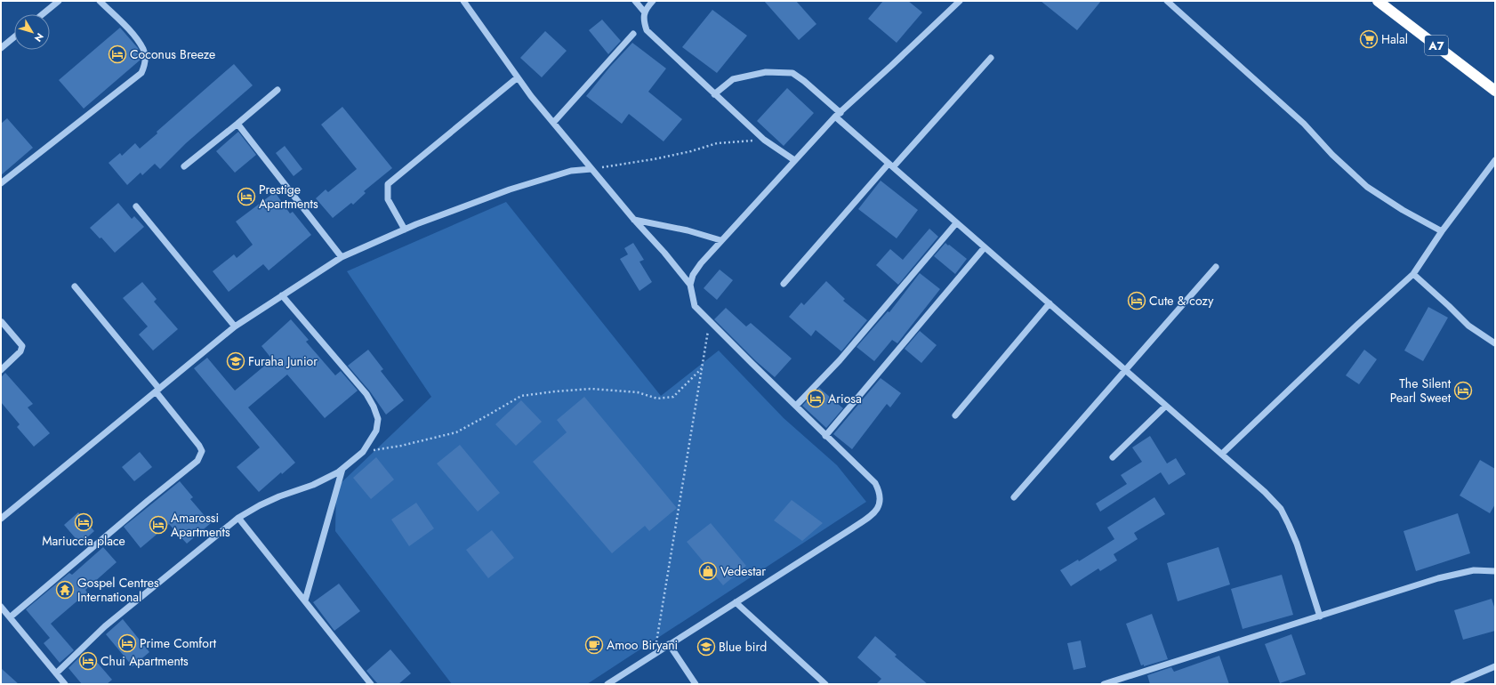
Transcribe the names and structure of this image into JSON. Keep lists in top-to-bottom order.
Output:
{
  "streets": {
    "highway": ["A7"]
  },
  "places": {
    "supermarket": ["Halal"],
    "hotel": [
      "Coconus Breeze",
      "Prestige Apartments",
      "Cute & cozy",
      "The Silent Pearl Sweet",
      "Ariosa",
      "Mariuccia place",
      "Amarossi Apartments",
      "Prime Comfort",
      "Chui Apartments"
    ],
    "school or university": ["Furaha Junior", "Blue bird"],
    "shop": ["Vedestar"],
    "temple": ["Gospel Centres International"],
    "cafe": ["Amoo Biryani"]
  },
  "north": "bottom right"
}
